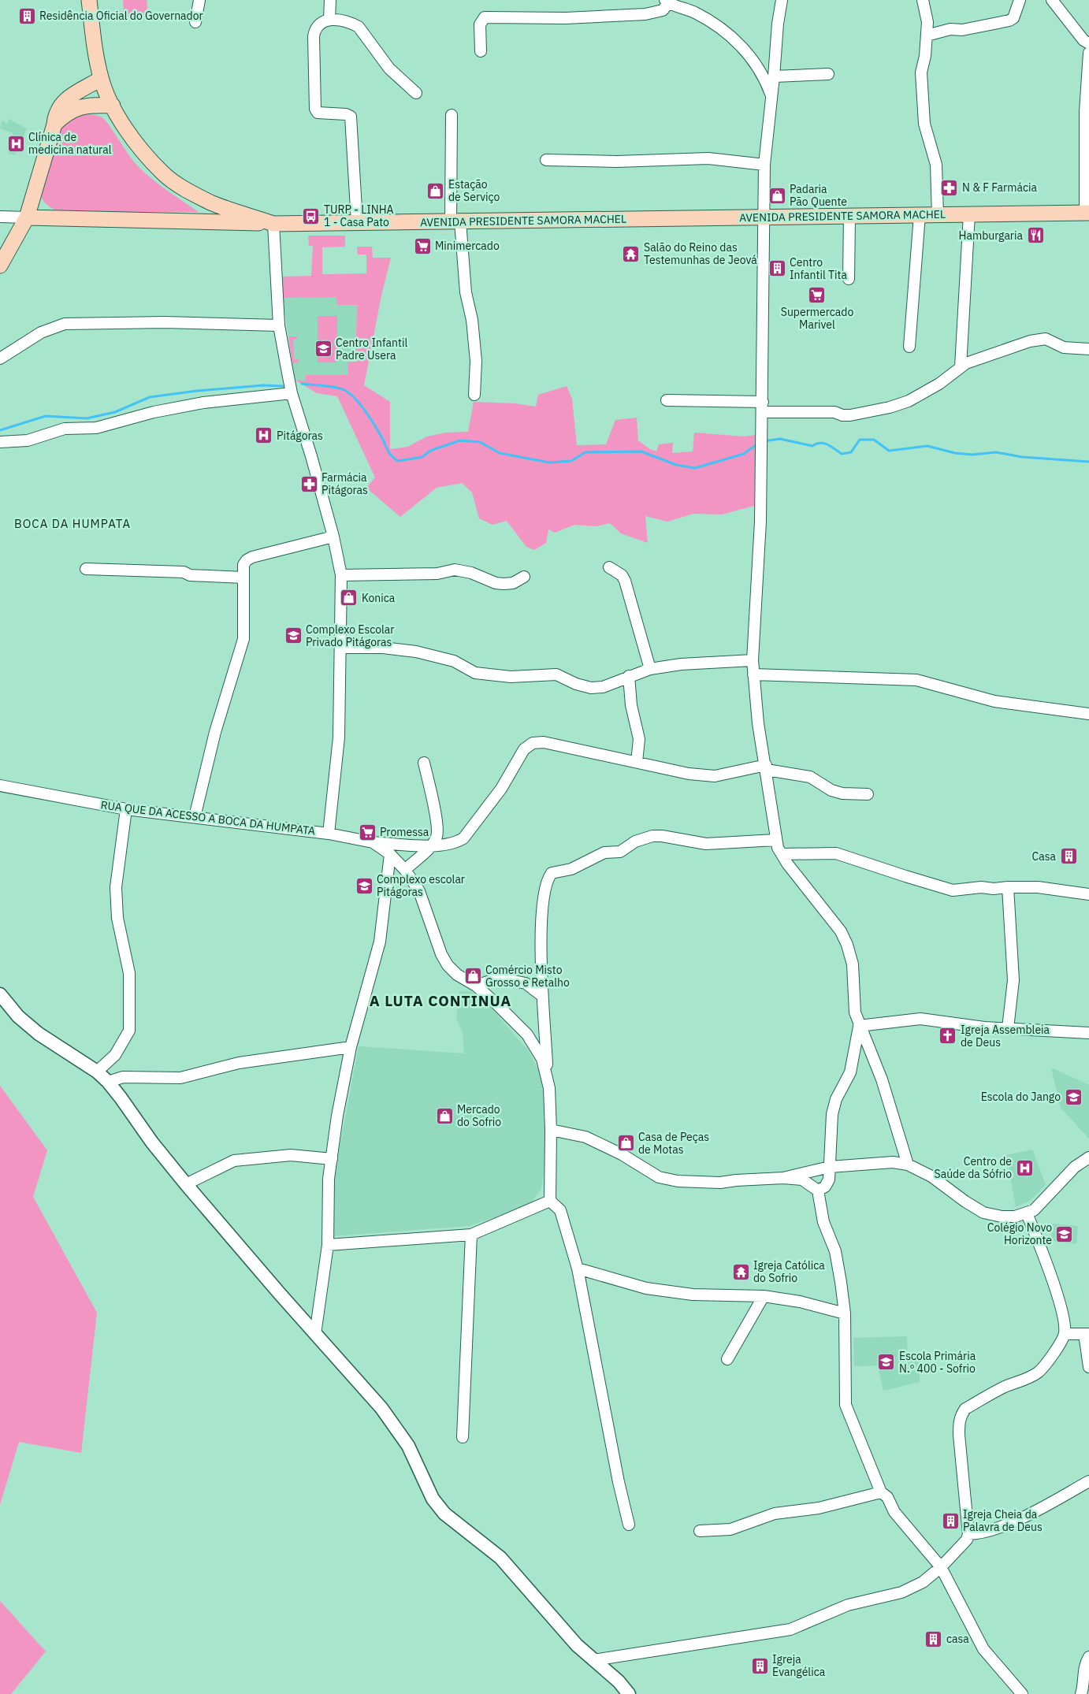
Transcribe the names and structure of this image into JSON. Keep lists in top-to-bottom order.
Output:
{
  "streets": {
    "main road": ["AVENIDA PRESIDENTE SAMORA MACHEL"],
    "street": ["RUA QUE DA ACESSO A BOCA DA HUMPATA"]
  },
  "districts": ["BOCA DA HUMPATA", "A LUTA CONTINUA"],
  "places": {
    "building": [
      "Residência Oficial do Governador",
      "Centro Infantil Tita",
      "Casa",
      "Igreja Cheia da Palavra de Deus",
      "casa",
      "Igreja Evangélica"
    ],
    "hospital": ["Clínica de medicina natural", "Pitágoras", "Centro de Saúde da Sófrio"],
    "pharmacy": ["N & F Farmácia", "Farmácia Pitágoras"],
    "shop": [
      "Estação de Serviço",
      "Padaria Pão Quente",
      "Konica",
      "Comércio Misto Grosso e Retalho",
      "Mercado do Sofrio",
      "Casa de Peças de Motas"
    ],
    "bus stop": ["TURP - LINHA 1 - Casa Pato"],
    "restaurant": ["Hamburgaria"],
    "supermarket": ["Minimercado", "Supermercado Marivel", "Promessa"],
    "temple": ["Salão do Reino das Testemunhas de Jeová", "Igreja Católica do Sofrio"],
    "school or university": [
      "Centro Infantil Padre Usera",
      "Complexo Escolar Privado Pitágoras",
      "Complexo escolar Pitágoras",
      "Escola do Jango",
      "Colégio Novo Horizonte",
      "Escola Primária N.º 400 - Sofrio"
    ],
    "church": ["Igreja Assembleia de Deus"]
  }
}
